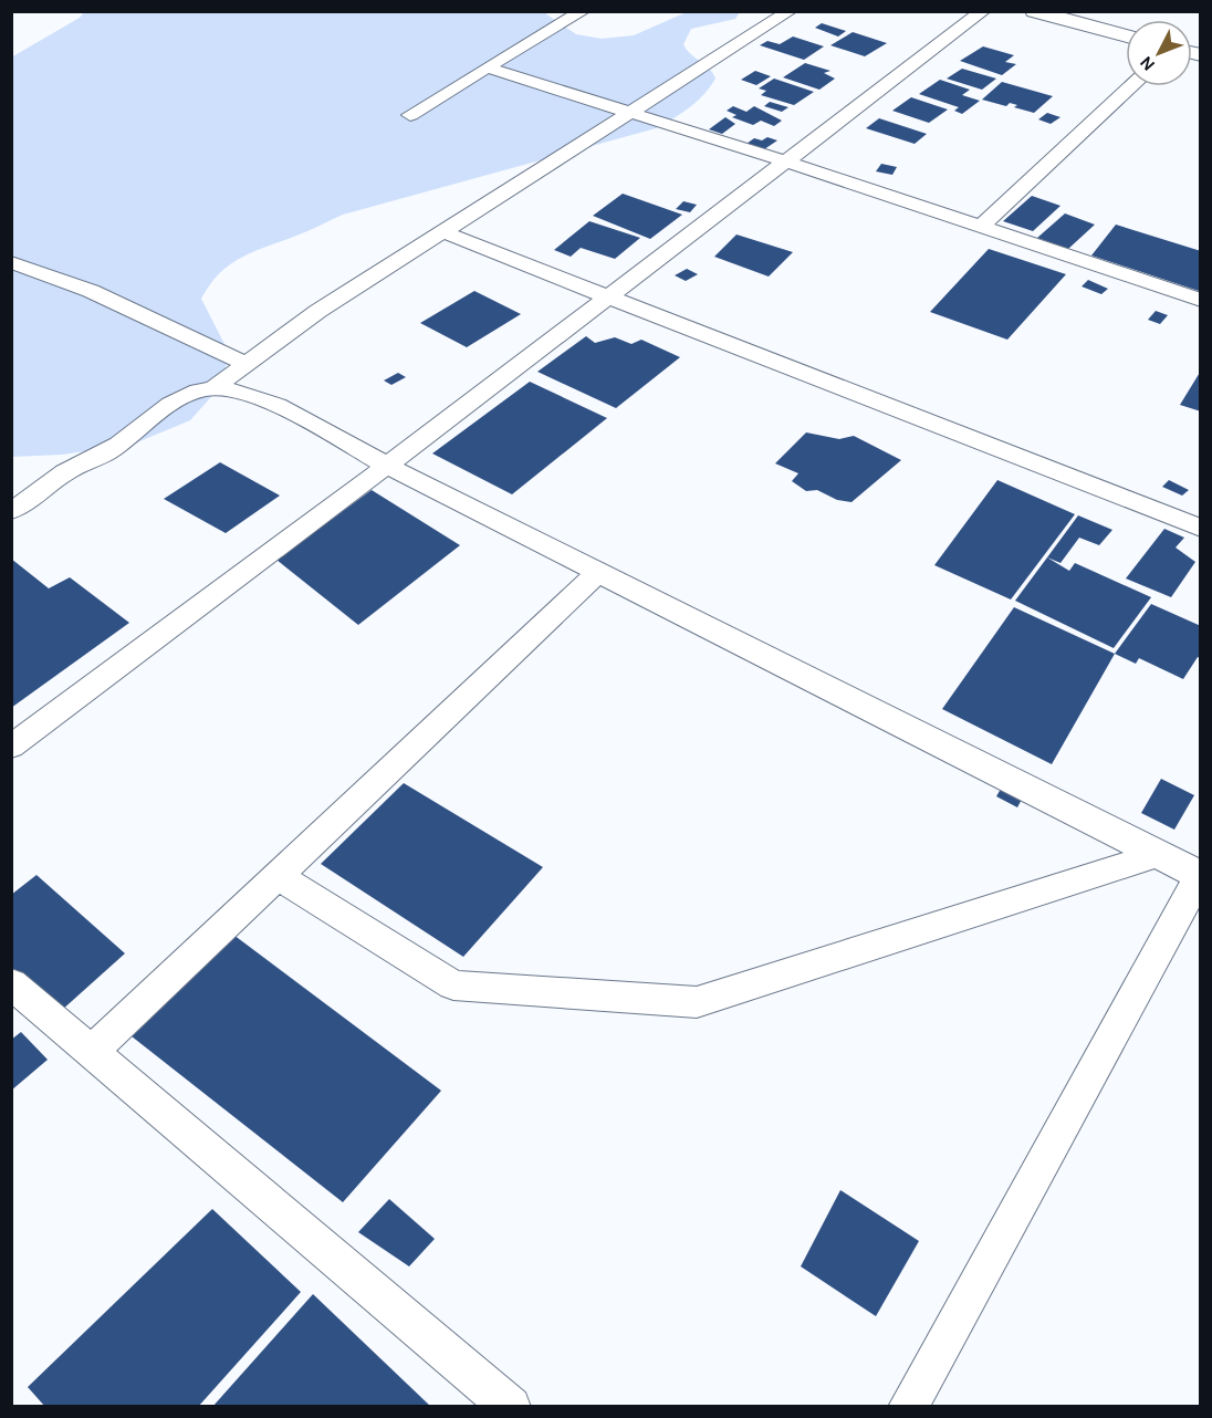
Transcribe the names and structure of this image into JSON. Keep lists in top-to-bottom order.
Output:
{
  "north": "bottom left"
}
